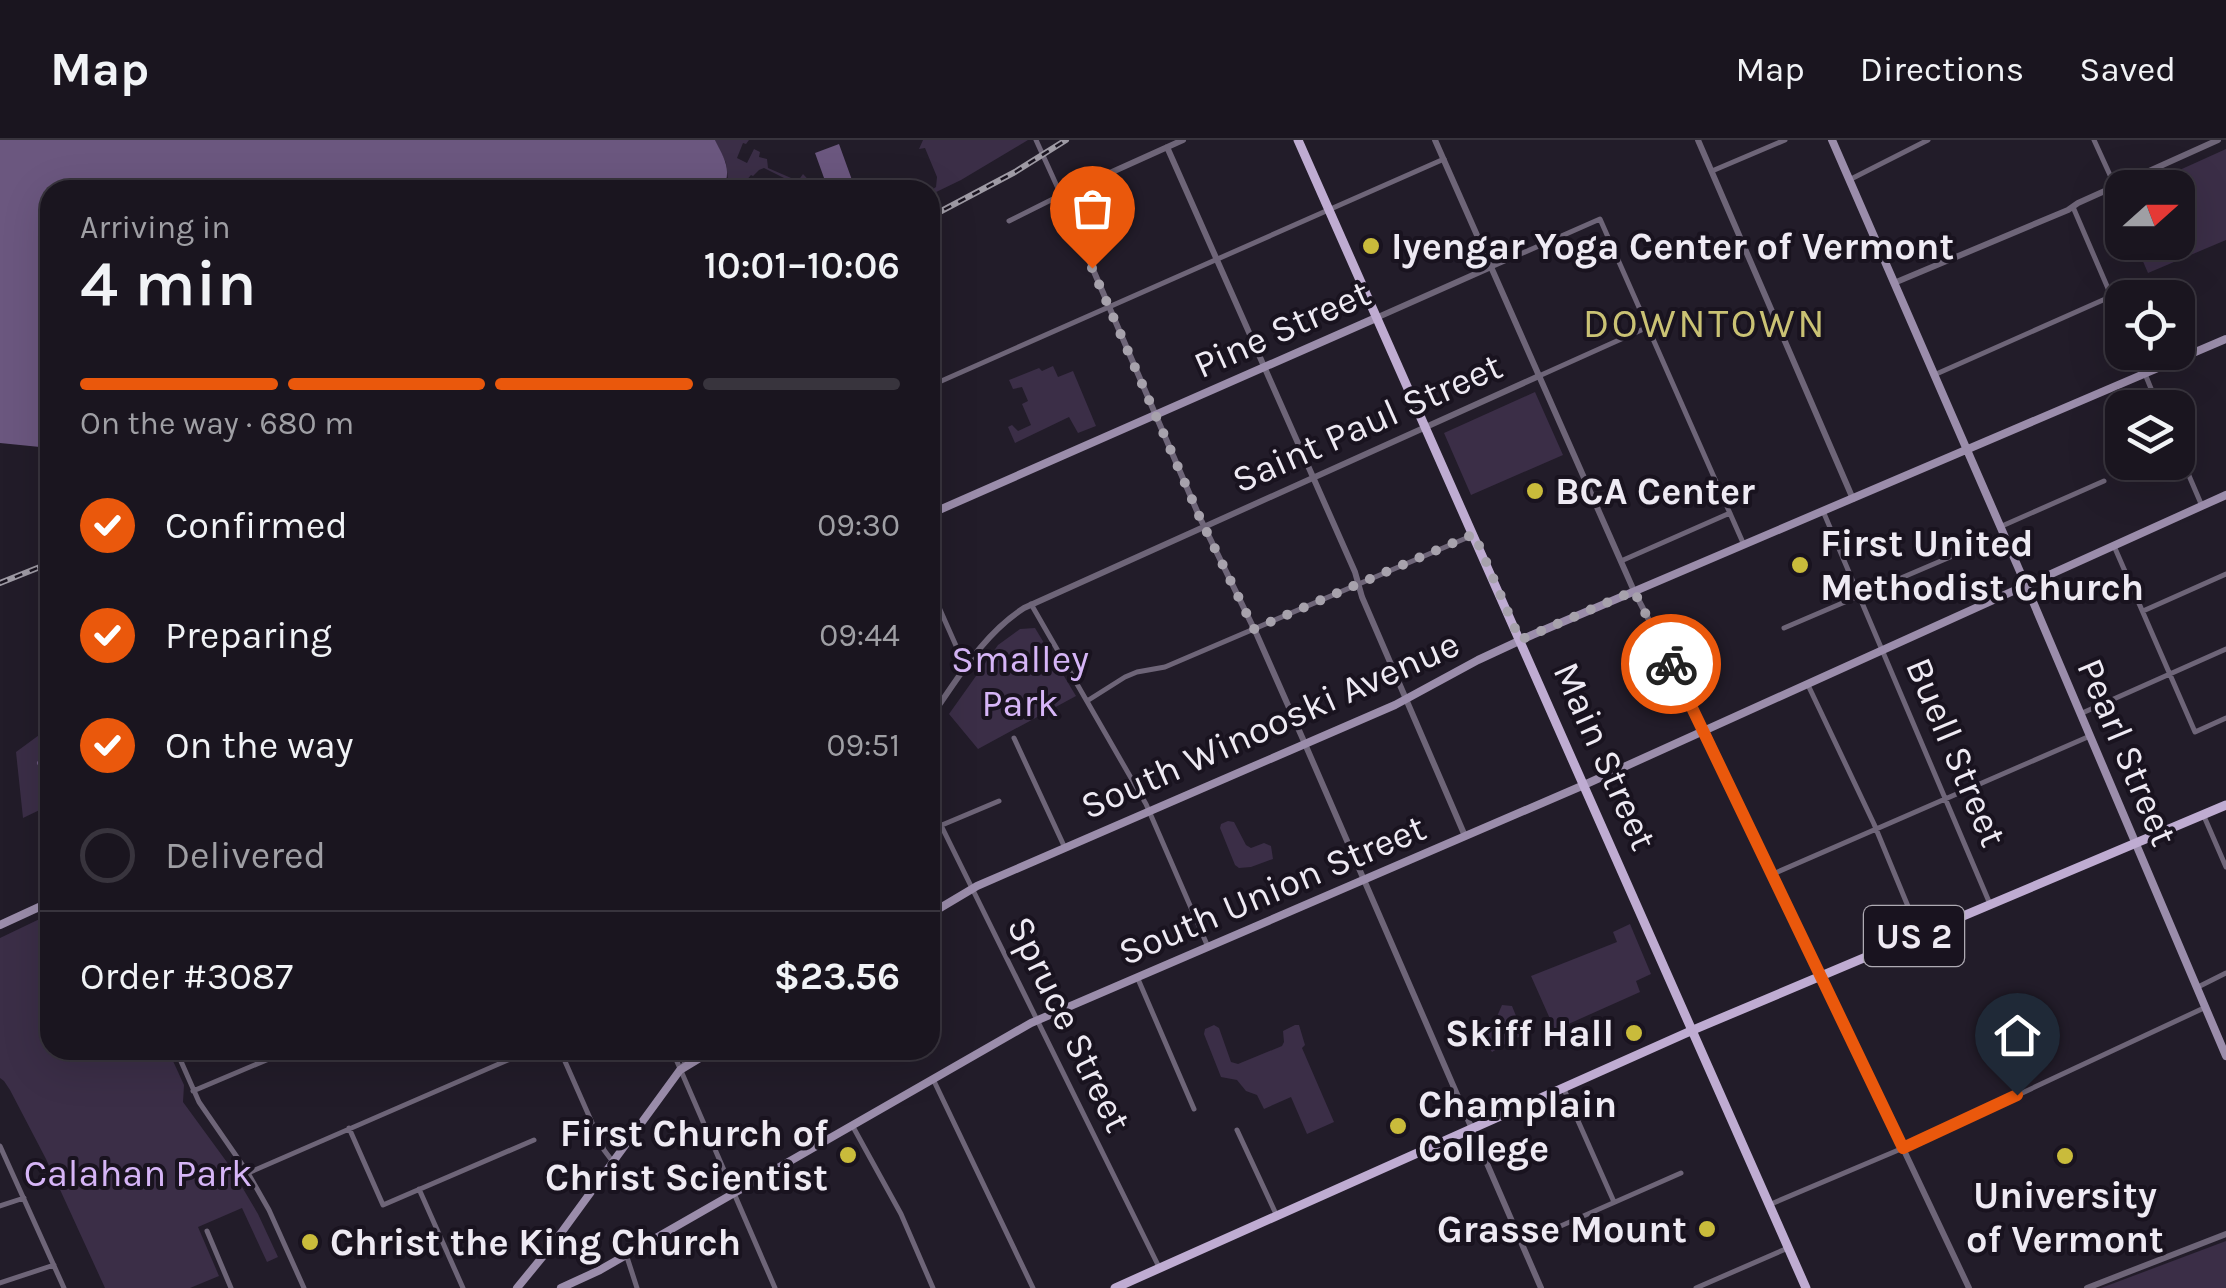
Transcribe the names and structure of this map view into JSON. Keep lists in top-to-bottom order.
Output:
{
  "streets": {
    "main road": [
      "Pine Street",
      "South Winooski Avenue",
      "Pearl Street",
      "Main Street",
      "South Union Street",
      "US 2"
    ],
    "street": ["Saint Paul Street", "Buell Street", "Spruce Street"]
  },
  "crossings": [
    ["Pine Street", "Saint Paul Street"],
    ["Pine Street", "Main Street"],
    ["Saint Paul Street", "Main Street"],
    ["South Winooski Avenue", "Buell Street"],
    ["South Winooski Avenue", "Pearl Street"],
    ["South Winooski Avenue", "Main Street"],
    ["South Winooski Avenue", "Spruce Street"],
    ["Buell Street", "South Union Street"],
    ["Buell Street", "US 2"],
    ["Pearl Street", "South Union Street"],
    ["Pearl Street", "US 2"],
    ["Main Street", "South Union Street"],
    ["Main Street", "US 2"],
    ["South Union Street", "Spruce Street"]
  ],
  "districts": ["DOWNTOWN"],
  "parks": ["Smalley Park", "Calahan Park"],
  "places": [
    "Iyengar Yoga Center of Vermont",
    "BCA Center",
    "First United Methodist Church",
    "Skiff Hall",
    "Champlain College",
    "First Church of Christ Scientist",
    "University of Vermont",
    "Grasse Mount",
    "Christ the King Church"
  ],
  "north": "right",
  "page": {
    "header": "Map",
    "nav": ["Map", "Directions", "Saved"],
    "heading": ["4 min", "Arriving in", "10:01–10:06"],
    "panel": ["Order #3087", "$23.56"],
    "bar": "On the way · 680 m",
    "list": [
      ["Confirmed", "09:30"],
      ["Preparing", "09:44"],
      ["On the way", "09:51"],
      "Delivered"
    ]
  }
}
